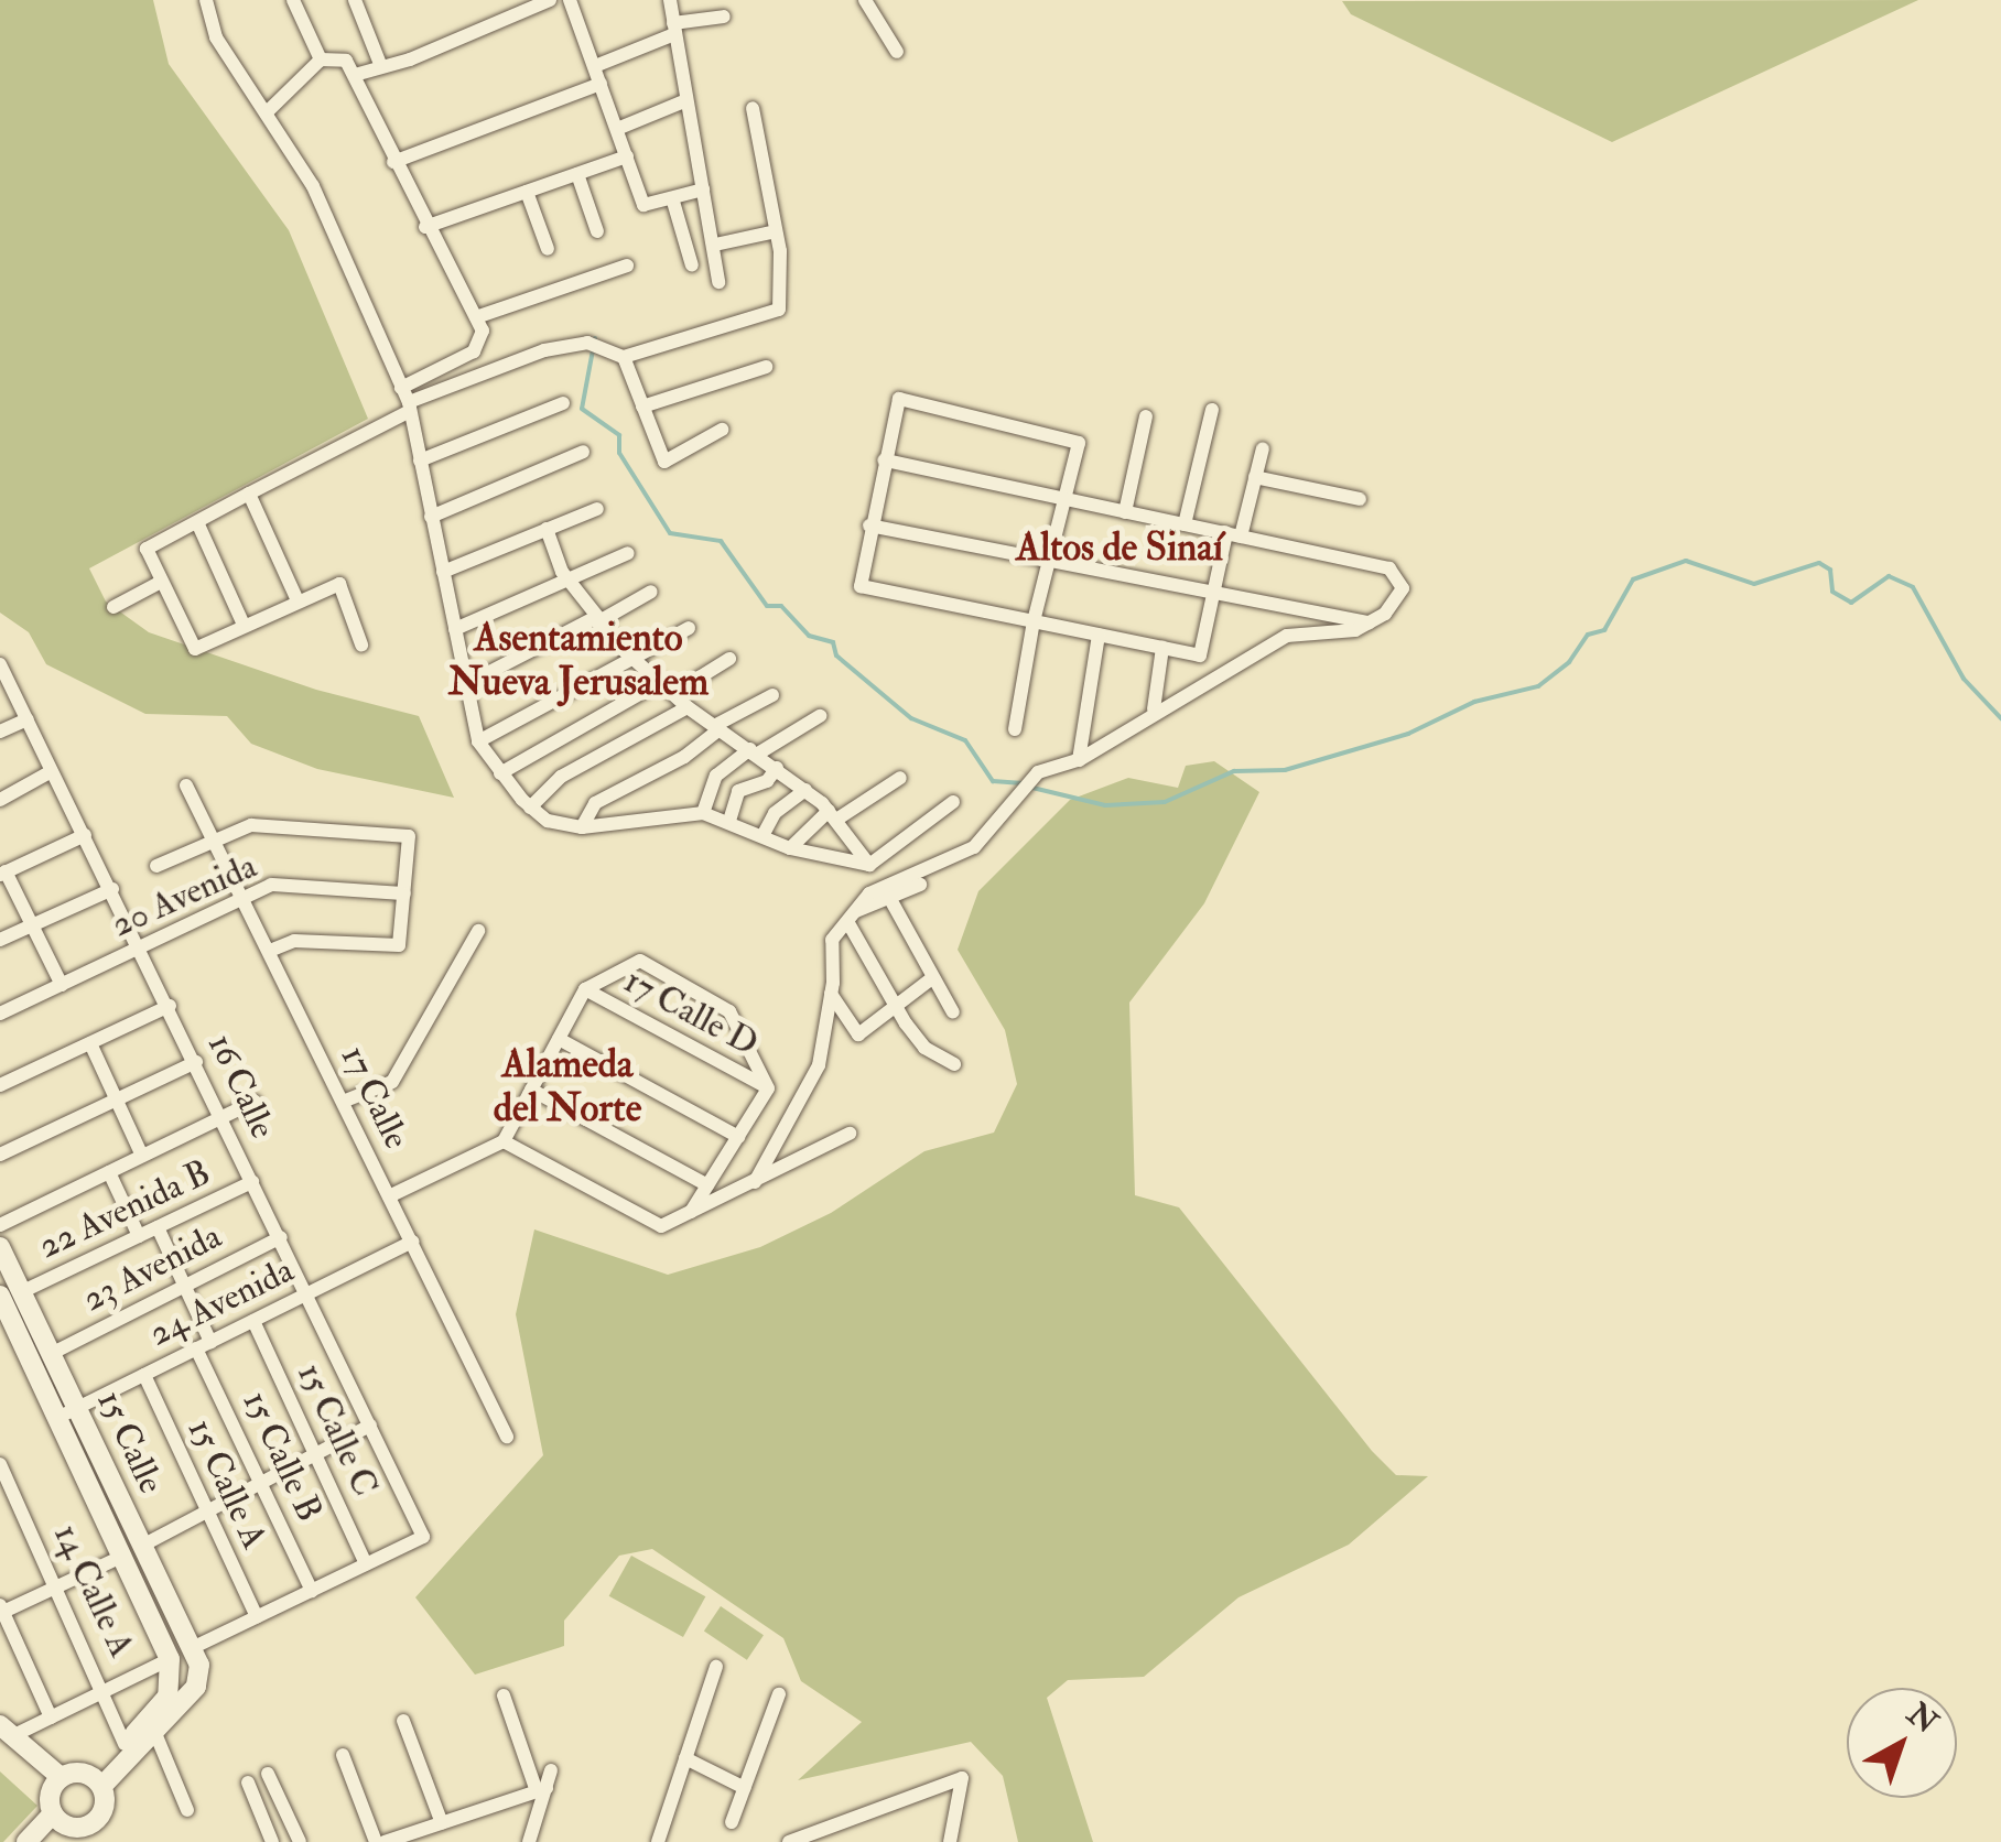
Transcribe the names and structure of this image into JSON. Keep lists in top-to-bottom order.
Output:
{
  "streets": {
    "street": [
      "20 Avenida",
      "17 Calle D",
      "16 Calle",
      "17 Calle",
      "22 Avenida B",
      "23 Avenida",
      "24 Avenida",
      "15 Calle C",
      "15 Calle",
      "15 Calle B",
      "15 Calle A",
      "14 Calle A"
    ]
  },
  "crossings": [
    ["20 Avenida", "16 Calle"],
    ["20 Avenida", "17 Calle"],
    ["16 Calle", "22 Avenida B"],
    ["16 Calle", "23 Avenida"],
    ["16 Calle", "24 Avenida"],
    ["16 Calle", "15 Calle C"],
    ["17 Calle", "24 Avenida"],
    ["22 Avenida B", "15 Calle"],
    ["23 Avenida", "15 Calle"],
    ["24 Avenida", "15 Calle C"],
    ["24 Avenida", "15 Calle"],
    ["24 Avenida", "15 Calle B"],
    ["24 Avenida", "15 Calle A"]
  ],
  "districts": ["Altos de Sinaí", "Asentamiento Nueva Jerusalem", "Alameda del Norte"],
  "north": "top right"
}
